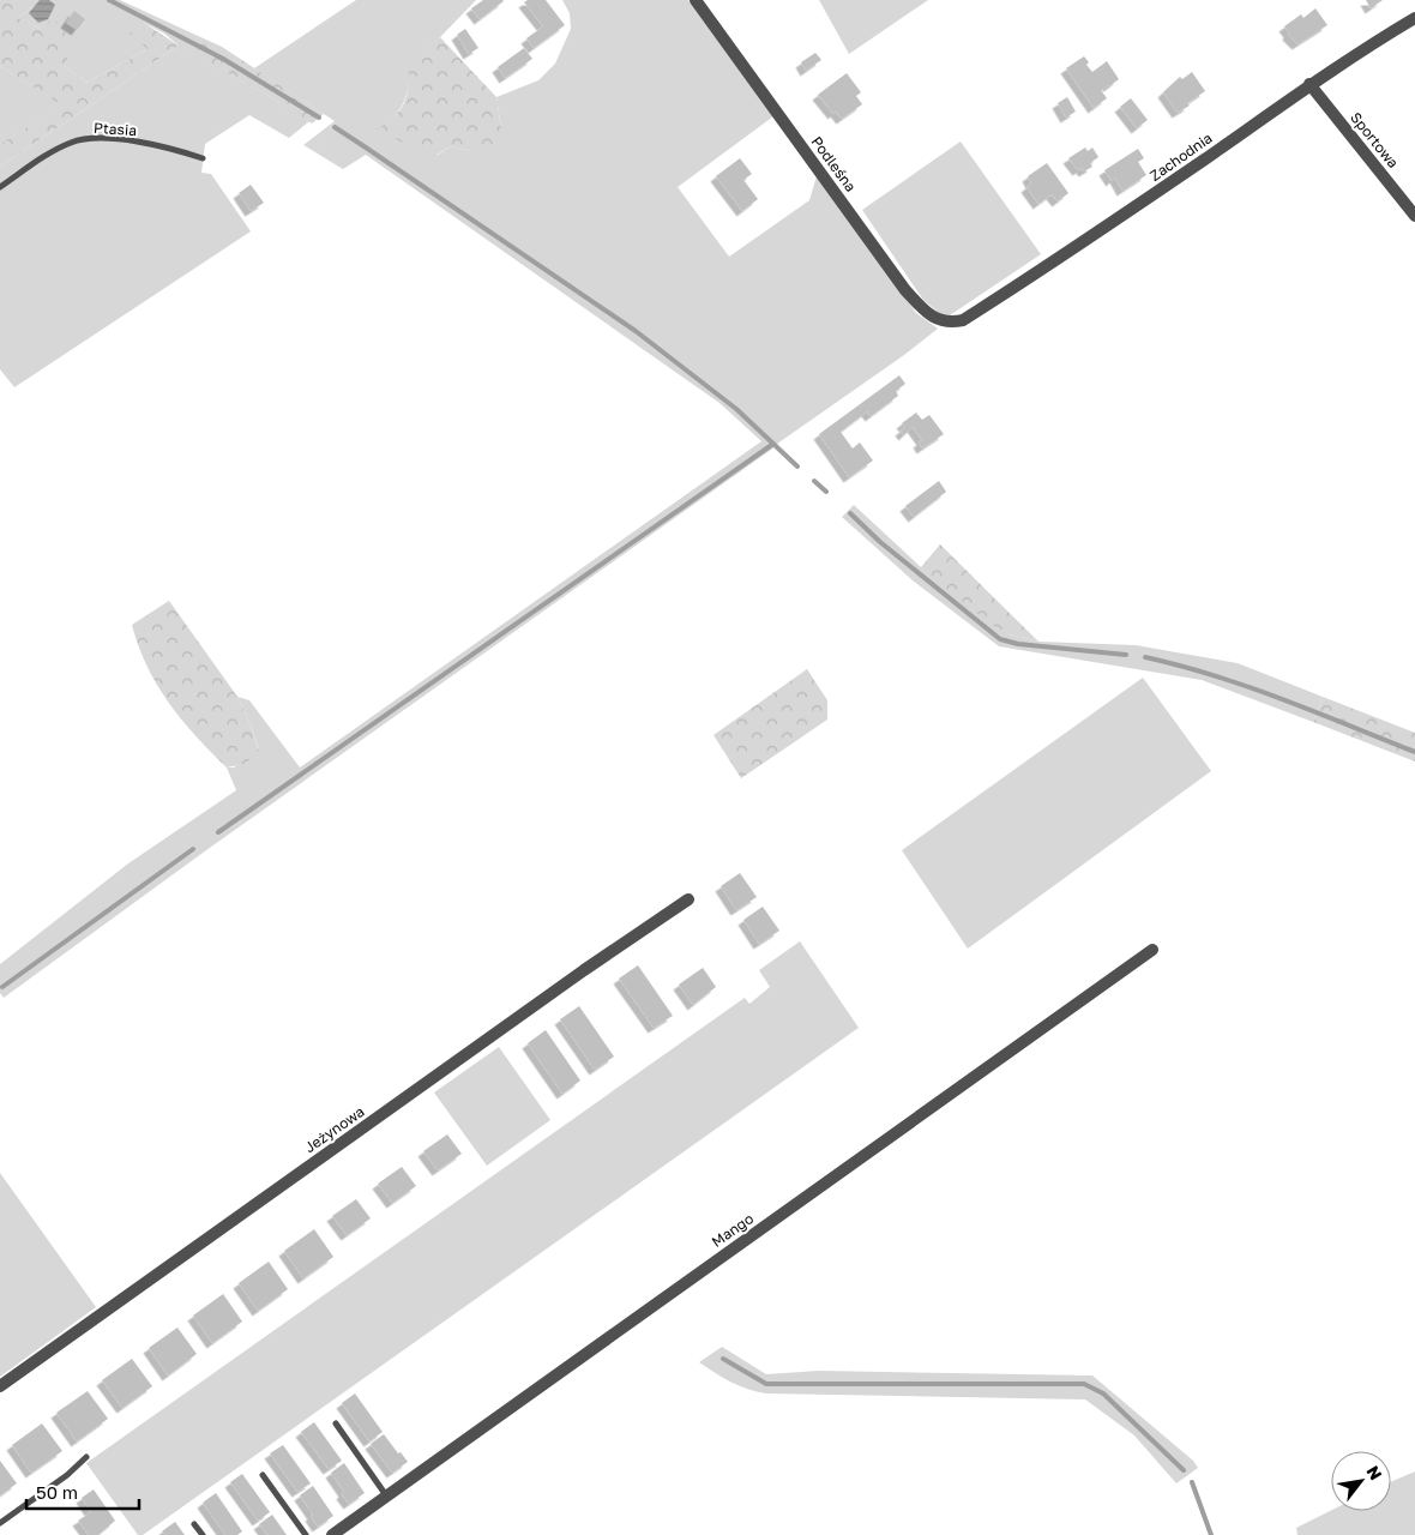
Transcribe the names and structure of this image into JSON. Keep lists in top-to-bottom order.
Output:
{
  "streets": {
    "street": [
      "Sportowa",
      "Zachodnia",
      "Podleśna",
      "Jeżynowa",
      "Mango"
    ],
    "lane": ["Ptasia"]
  },
  "crossings": [
    ["Sportowa", "Zachodnia"],
    ["Zachodnia", "Podleśna"]
  ],
  "scale_bar": "50 m",
  "north": "top right"
}
